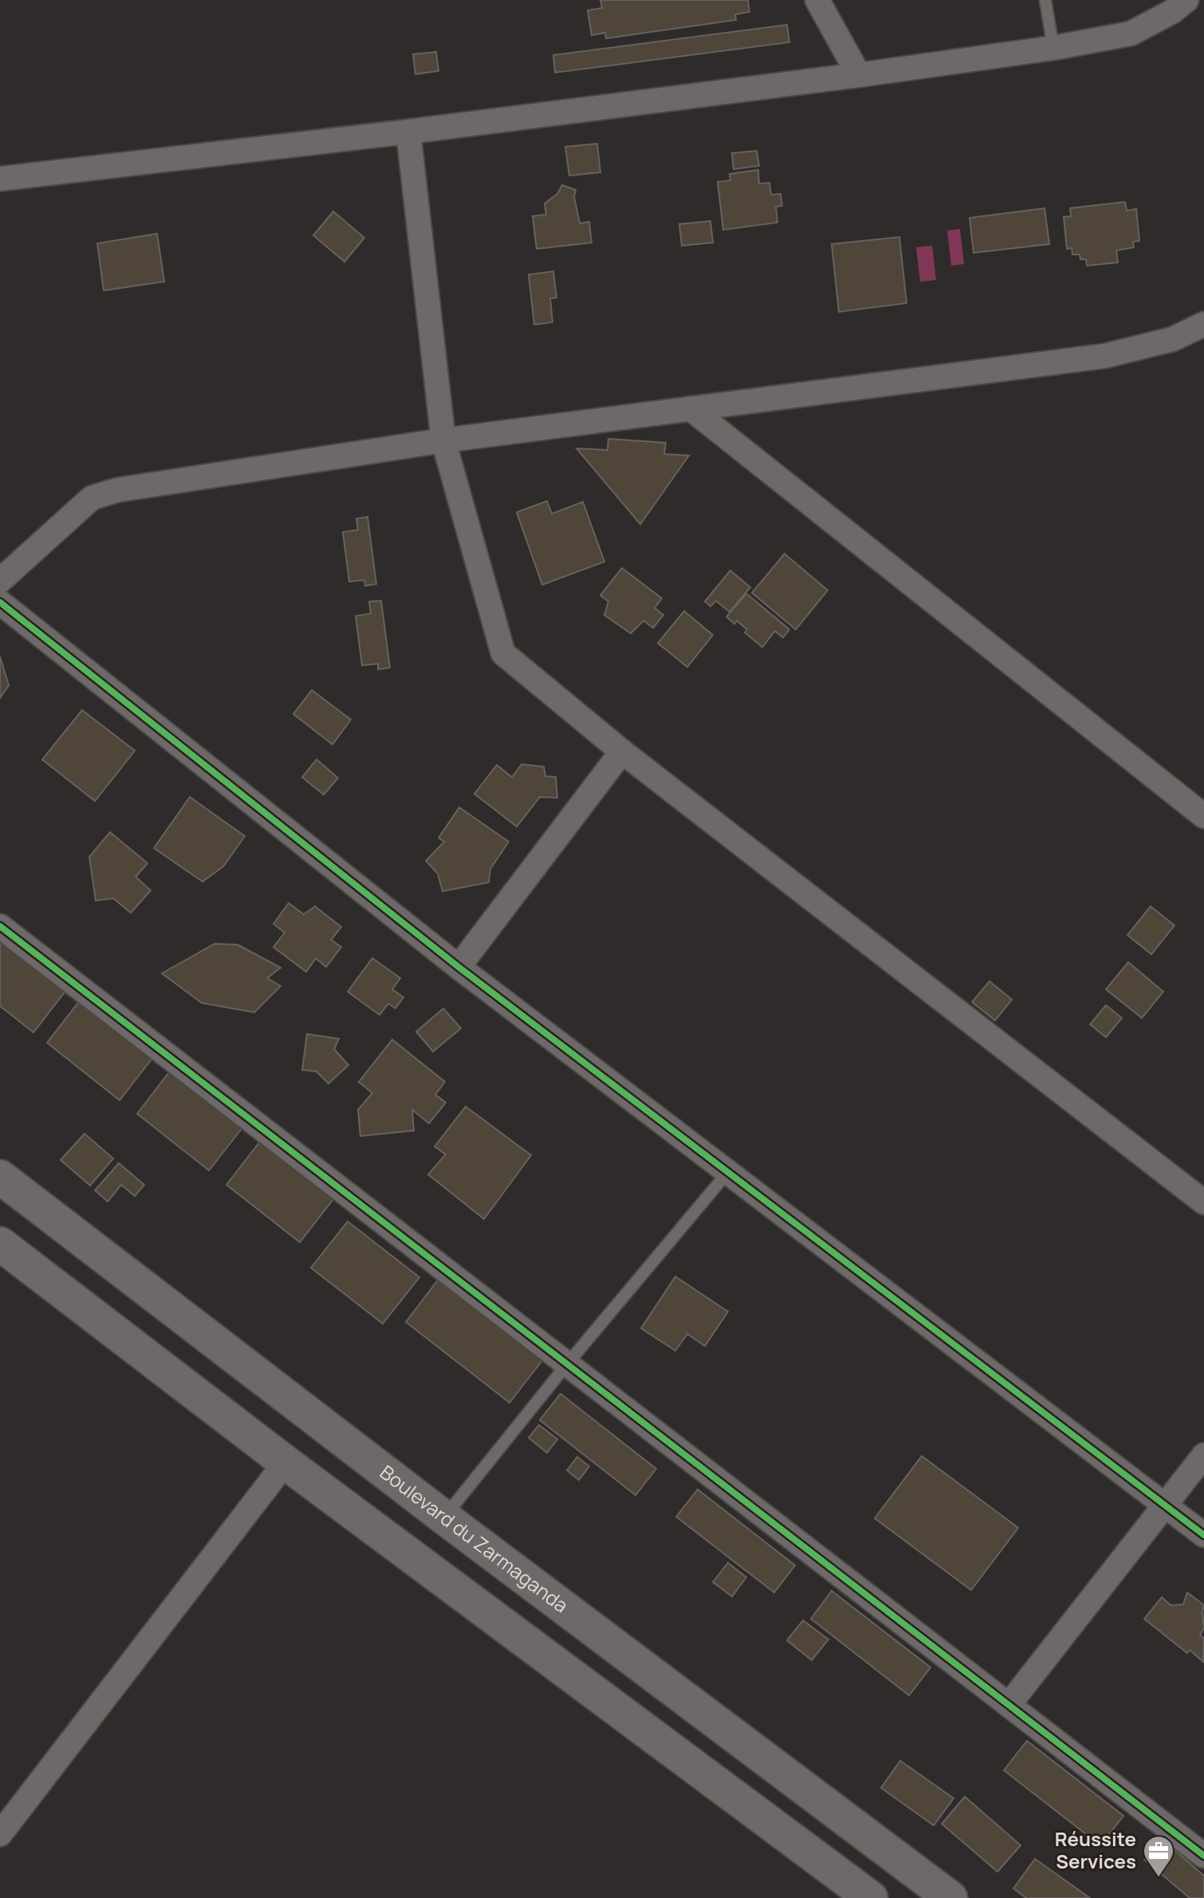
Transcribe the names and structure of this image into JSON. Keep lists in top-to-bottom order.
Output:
{
  "streets": {
    "main road": ["Boulevard du Zarmaganda"]
  },
  "places": {
    "office": ["Réussite Services"]
  }
}
